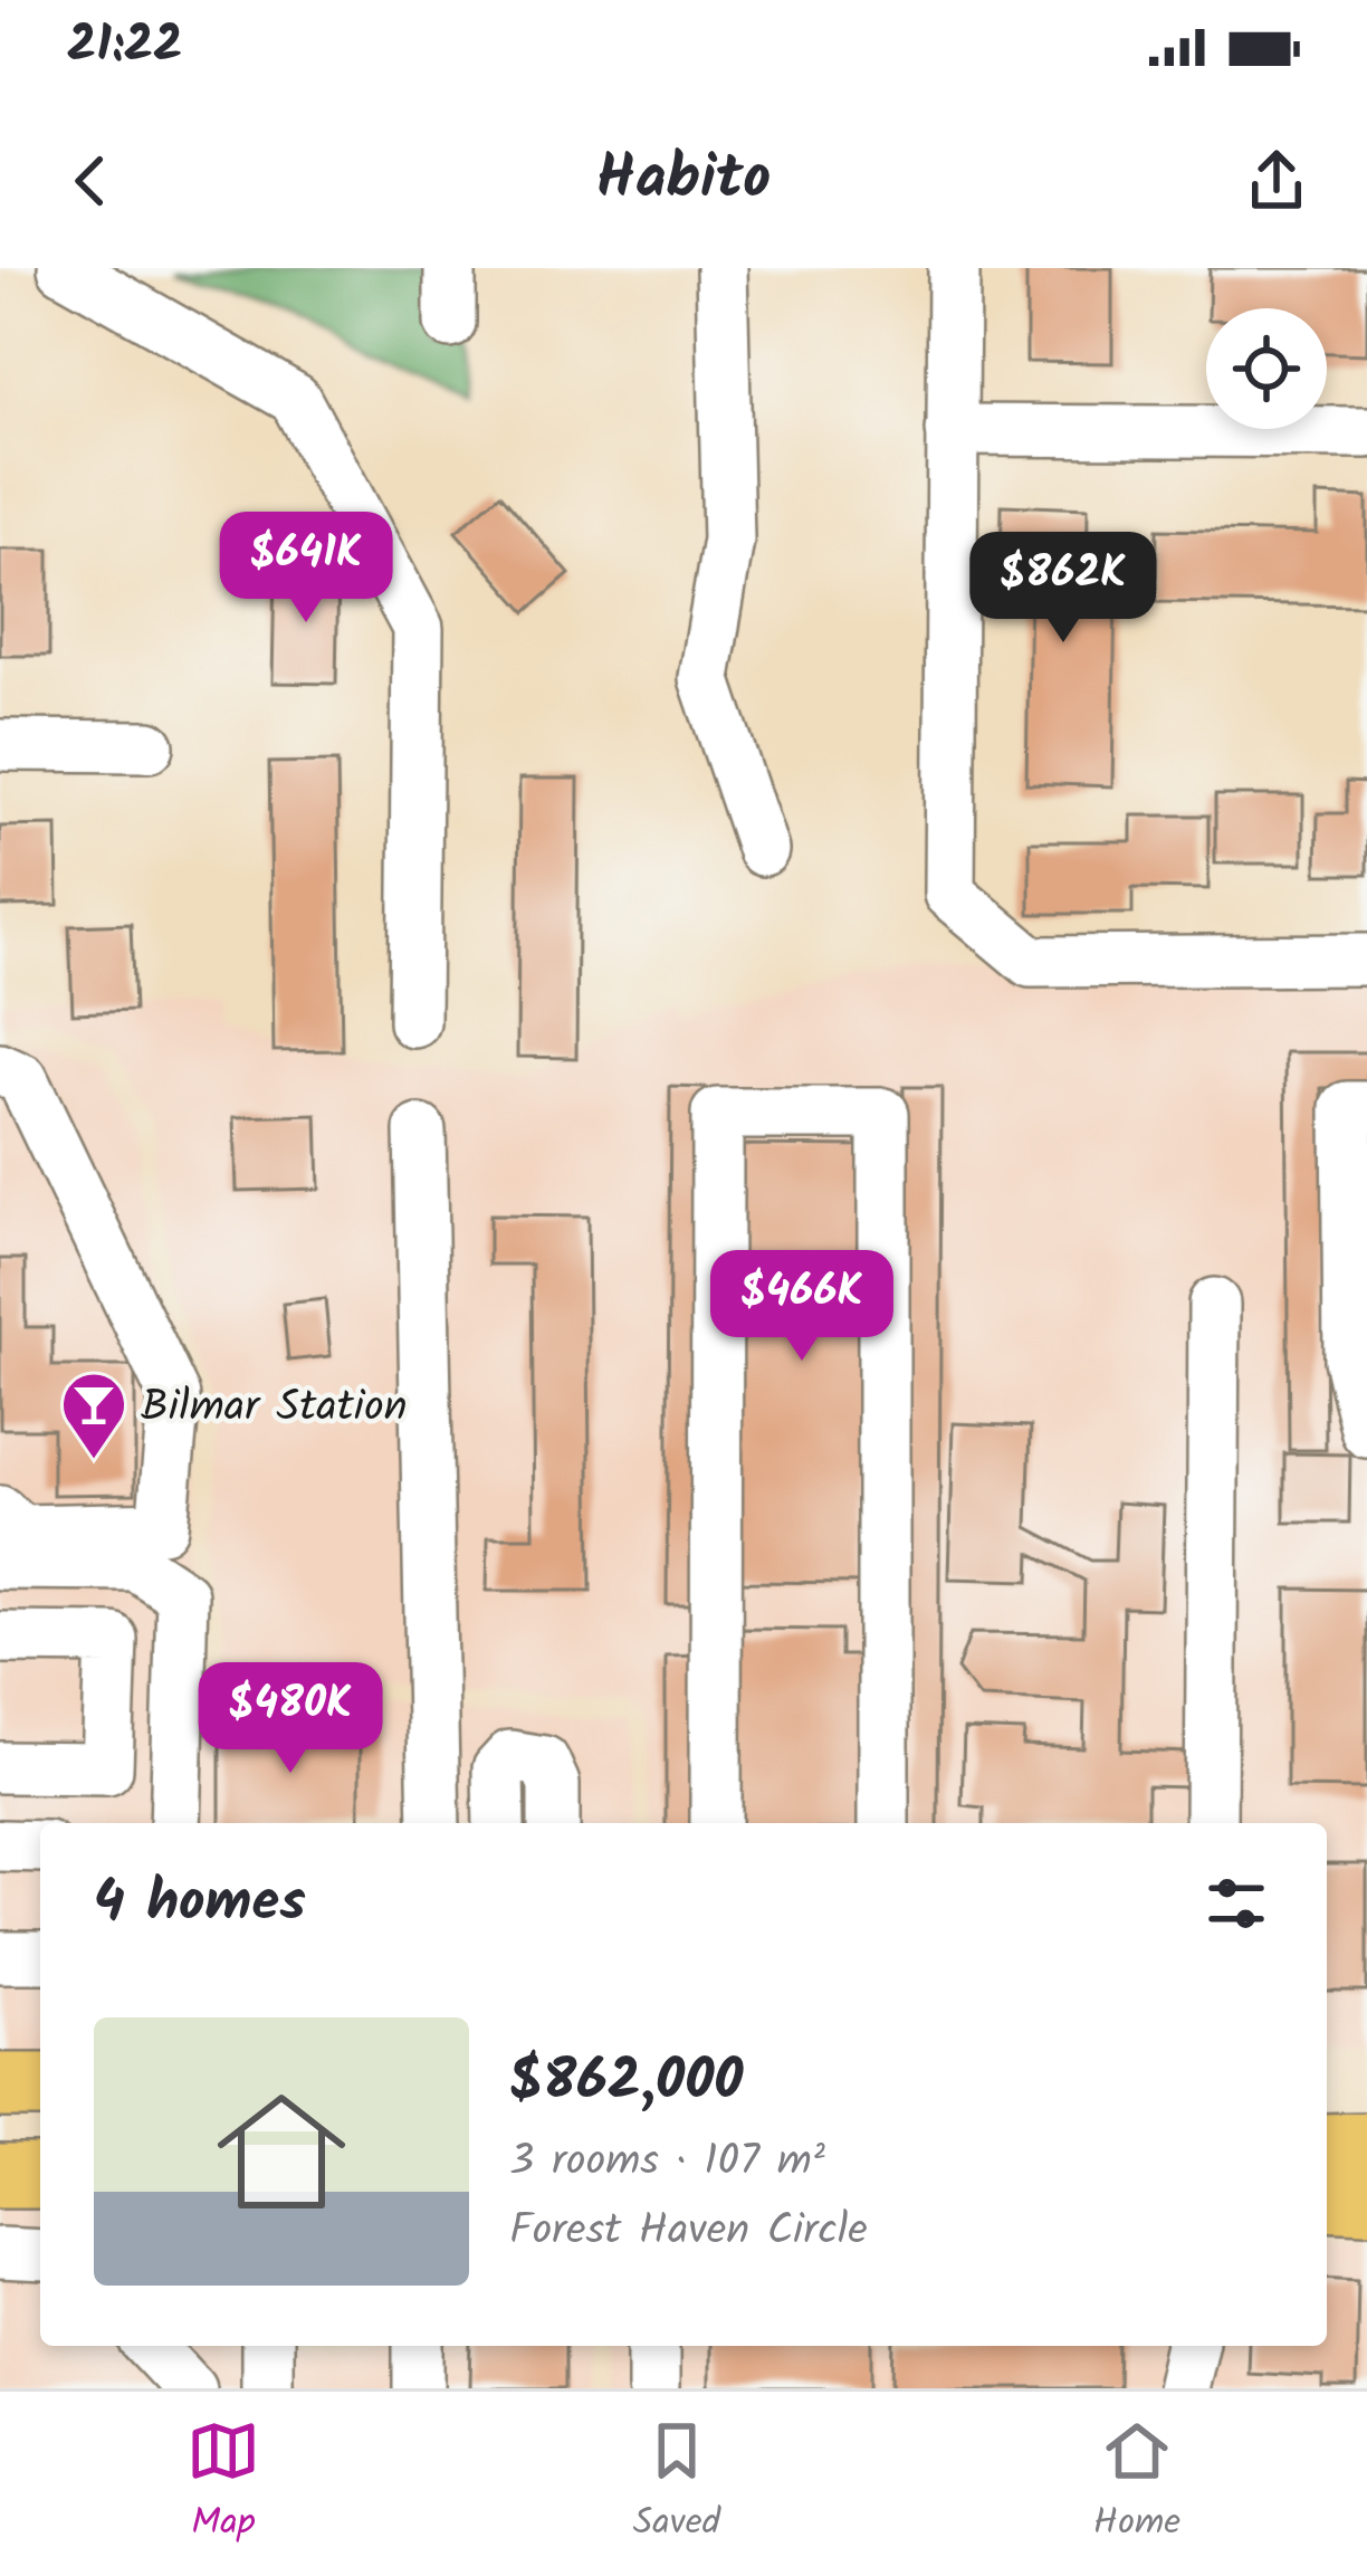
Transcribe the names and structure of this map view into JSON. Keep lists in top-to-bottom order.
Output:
{
  "places": {
    "bar": ["Bilmar Station"]
  },
  "page": {
    "status": "21:22",
    "header": "Habito",
    "price": [
      "$641K",
      "$862K",
      "$466K",
      "$480K"
    ],
    "heading": "4 homes",
    "list": [
      {
        "name": "$862,000",
        "note": "3 rooms · 107 m² · Forest Haven Circle"
      }
    ],
    "tabs": ["Map", "Saved", "Home"]
  }
}
